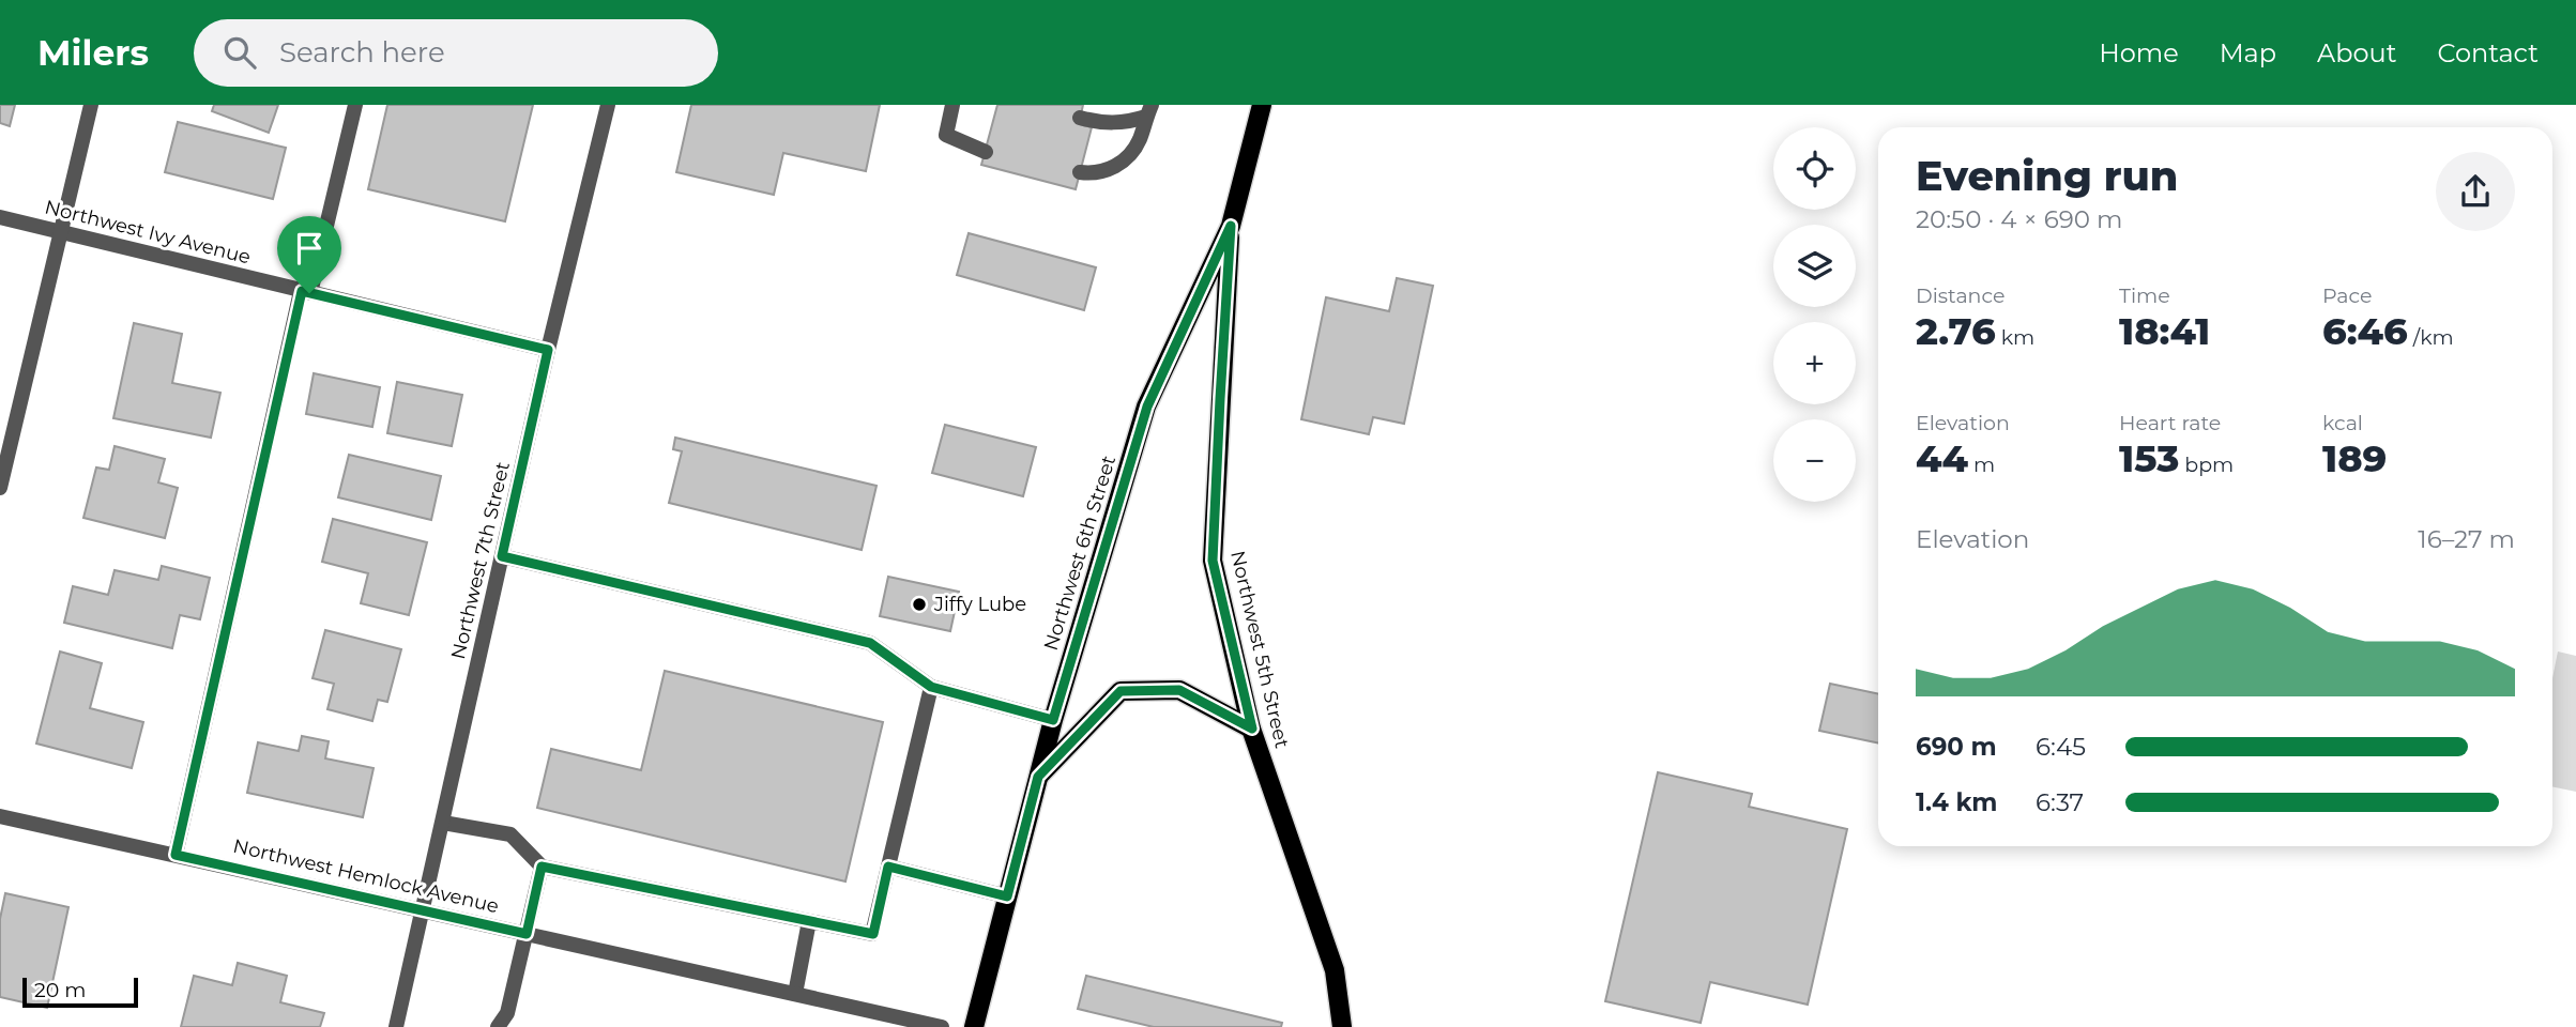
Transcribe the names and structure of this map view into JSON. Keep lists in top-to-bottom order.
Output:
{
  "streets": {
    "main road": ["Northwest 6th Street", "Northwest 5th Street"],
    "street": ["Northwest Ivy Avenue", "Northwest 7th Street", "Northwest Hemlock Avenue"]
  },
  "crossings": [
    ["Northwest Ivy Avenue", "Northwest 7th Street"],
    ["Northwest 6th Street", "Northwest 5th Street"],
    ["Northwest 7th Street", "Northwest Hemlock Avenue"]
  ],
  "places": ["Jiffy Lube"],
  "scale_bar": "20 m",
  "page": {
    "header": "Milers",
    "search": "Search here",
    "nav": [
      "Home",
      "Map",
      "About",
      "Contact"
    ],
    "map_buttons": ["+", "−"],
    "heading": ["Evening run", "20:50 · 4 × 690 m"],
    "stats": [
      ["Distance", "2.76 km"],
      ["Time", "18:41"],
      ["Pace", "6:46 /km"],
      ["Elevation", "44 m"],
      ["Heart rate", "153 bpm"],
      ["kcal", "189"]
    ],
    "chart": ["Elevation", "16–27 m"],
    "list": [
      {
        "name": "690 m",
        "note": "6:45"
      },
      {
        "name": "1.4 km",
        "note": "6:37"
      }
    ],
    "scale": "20 m"
  }
}
